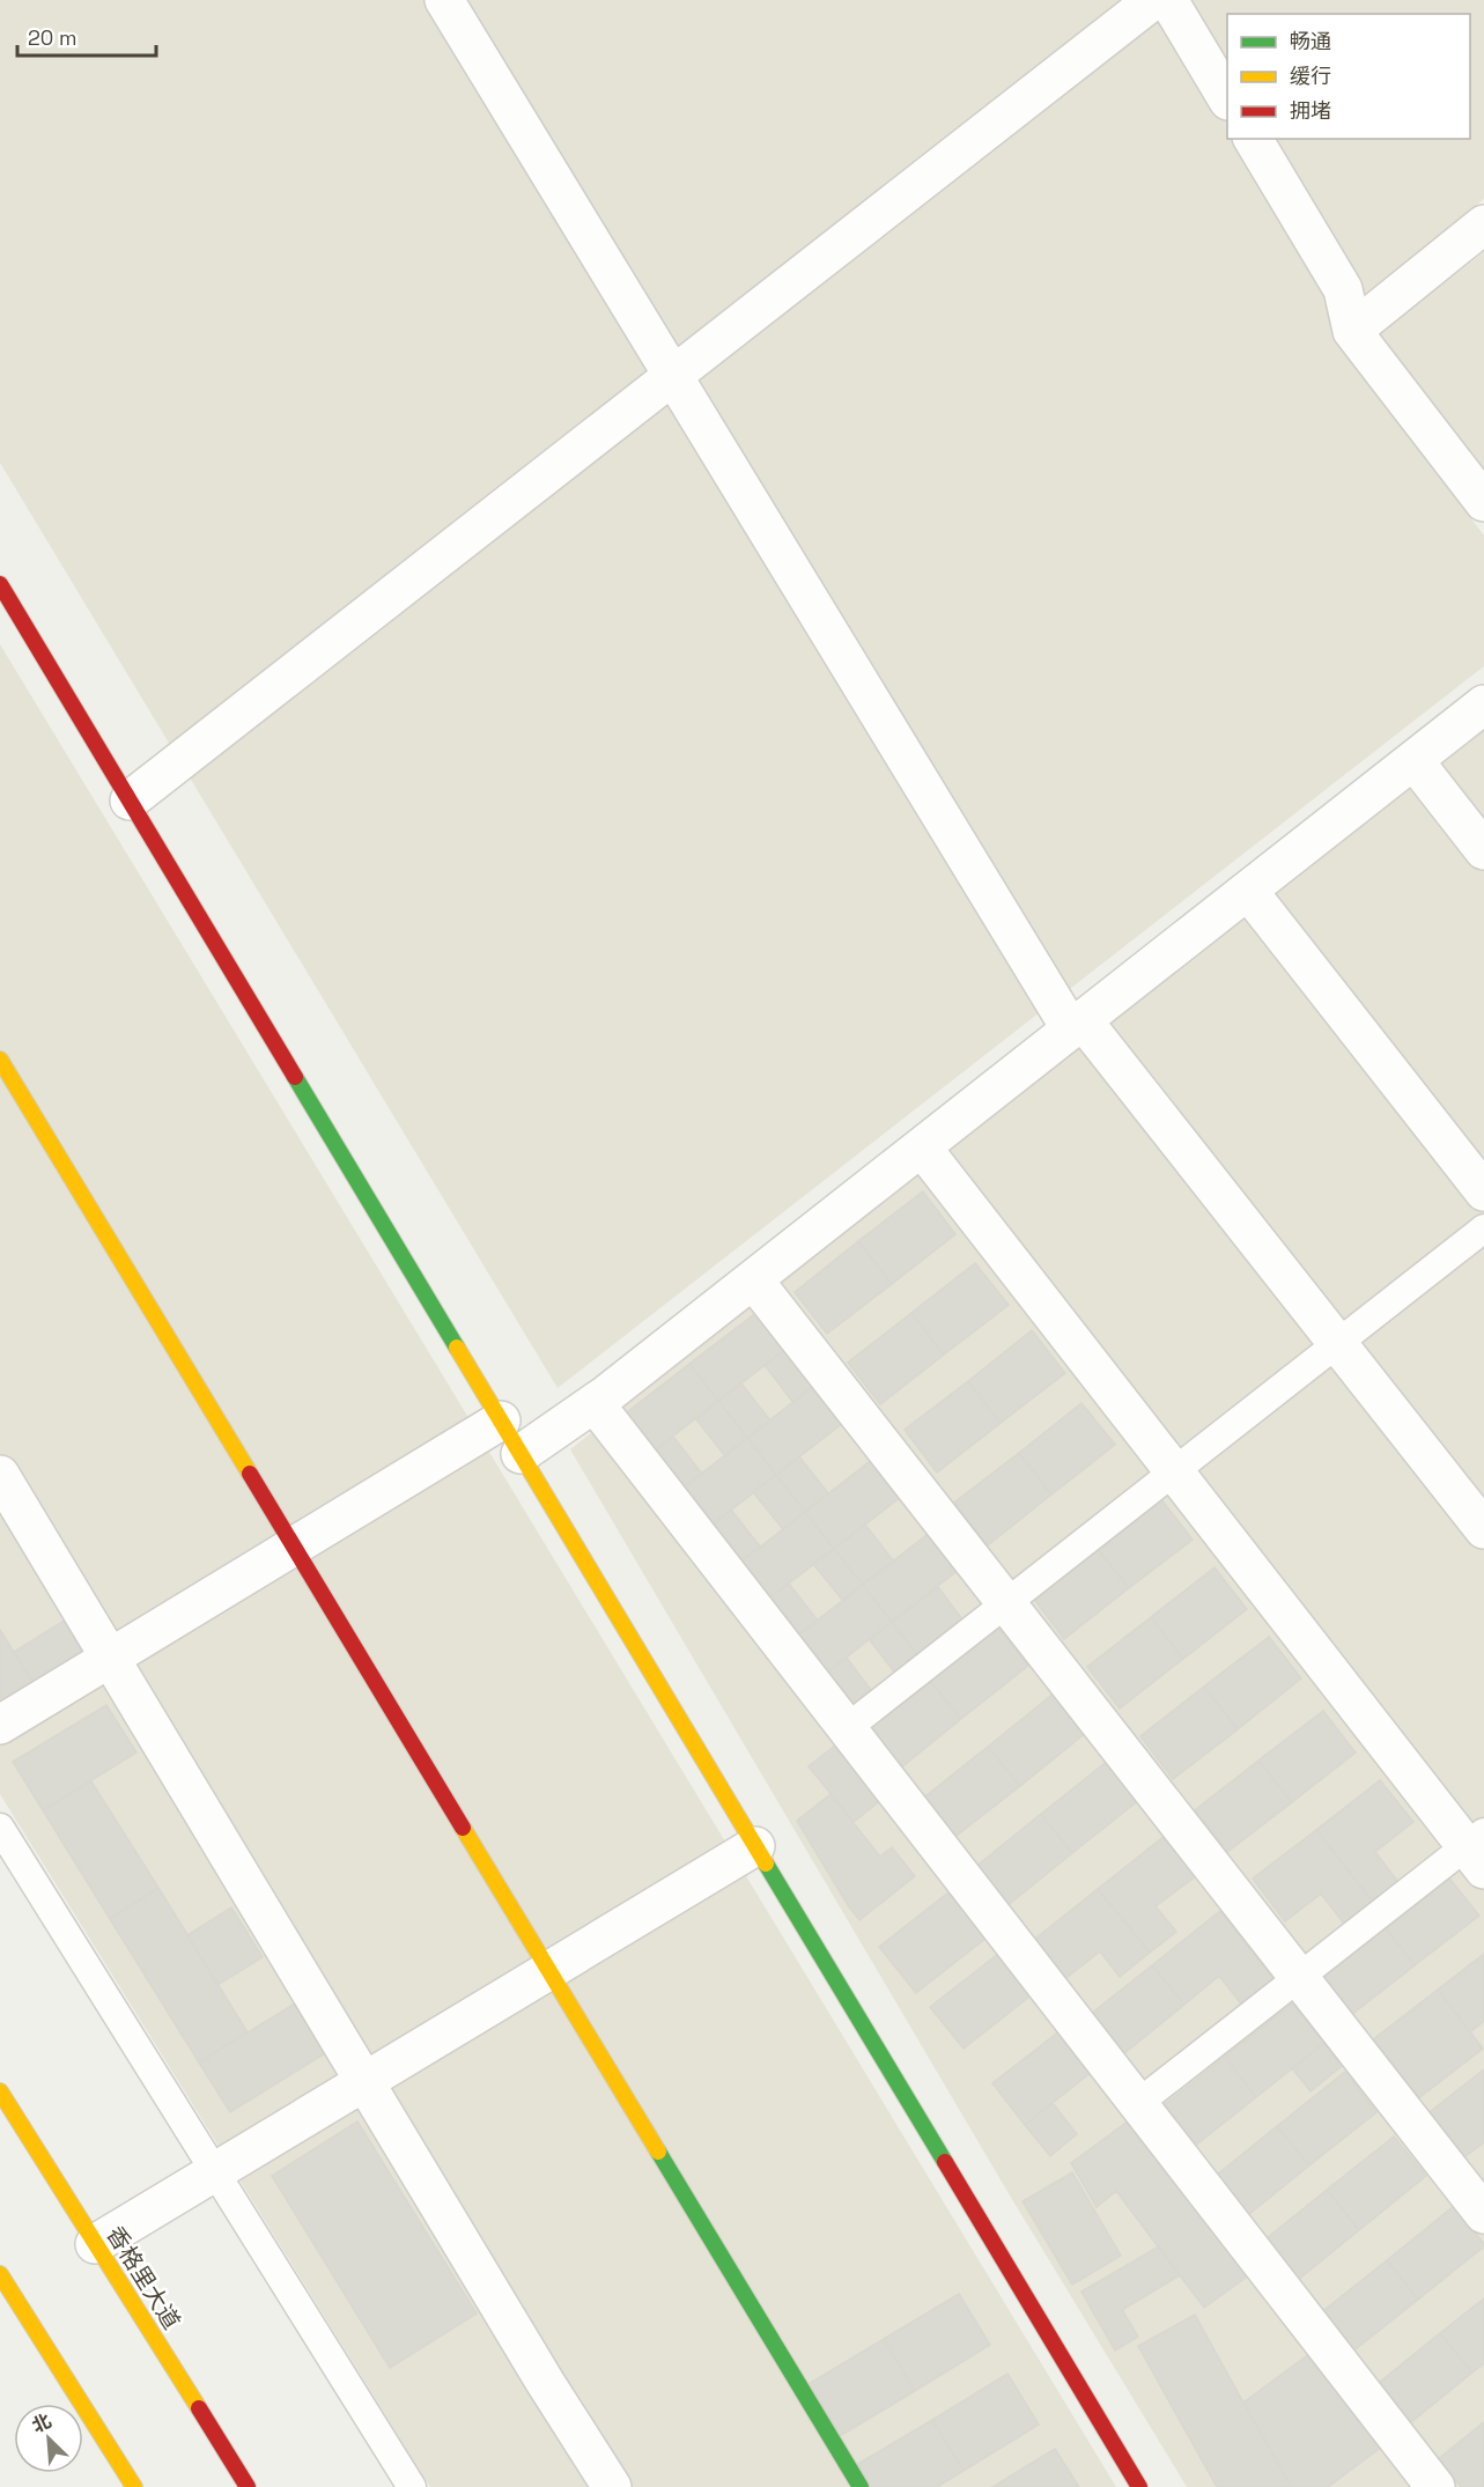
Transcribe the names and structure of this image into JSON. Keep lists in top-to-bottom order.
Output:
{
  "streets": {
    "street": ["香格里大道"]
  },
  "legend": ["畅通", "缓行", "拥堵"],
  "scale_bar": "20 m",
  "north": "top left"
}
